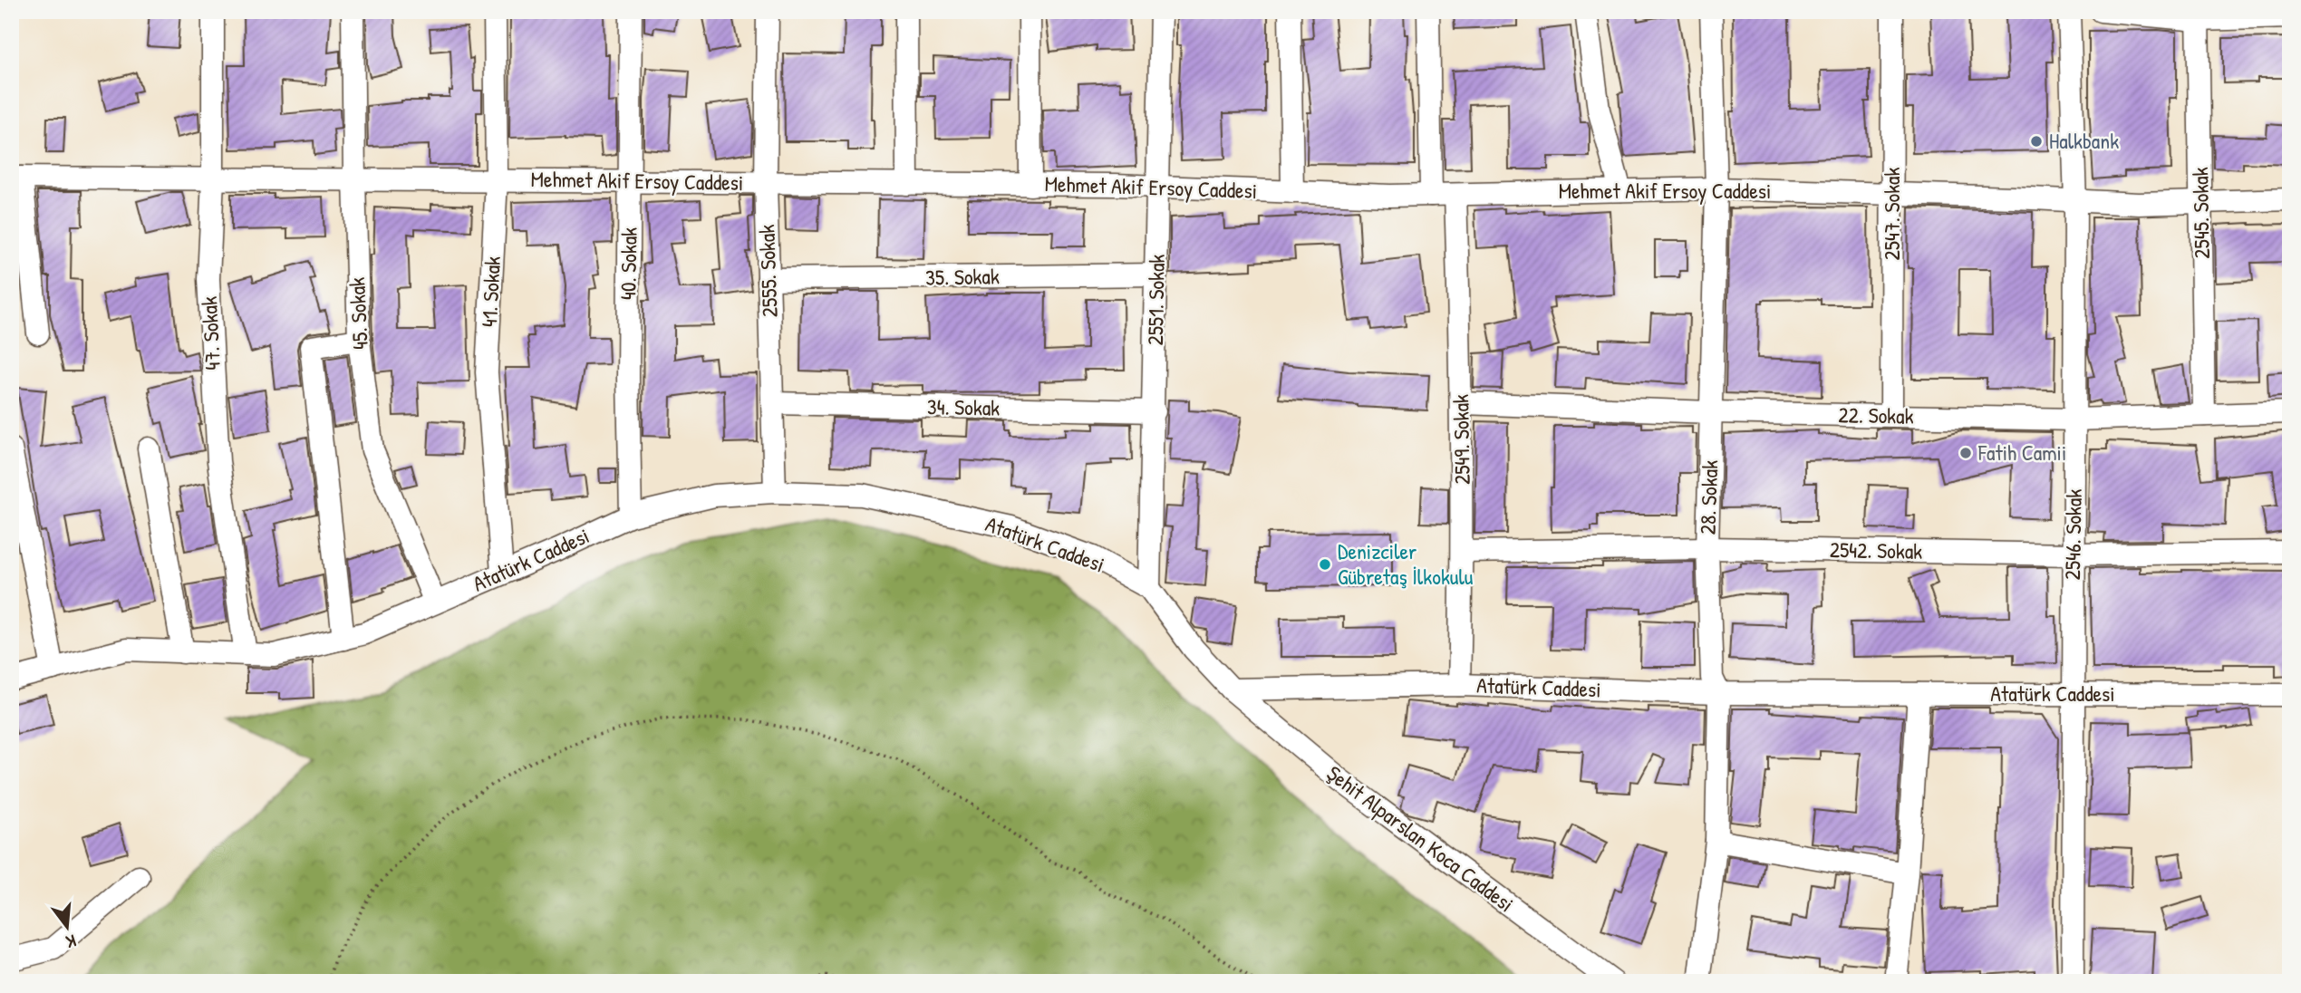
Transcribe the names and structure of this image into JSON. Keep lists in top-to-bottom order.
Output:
{
  "streets": {
    "street": [
      "Mehmet Akif Ersoy Caddesi",
      "2545. Sokak",
      "2547. Sokak",
      "40. Sokak",
      "2555. Sokak",
      "35. Sokak",
      "41. Sokak",
      "2551. Sokak",
      "45. Sokak",
      "47. Sokak",
      "34. Sokak",
      "22. Sokak",
      "2549. Sokak",
      "28. Sokak",
      "2546. Sokak",
      "Atatürk Caddesi",
      "2542. Sokak",
      "Şehit Alparslan Koca Caddesi"
    ]
  },
  "crossings": [
    ["Mehmet Akif Ersoy Caddesi", "2545. Sokak"],
    ["Mehmet Akif Ersoy Caddesi", "2547. Sokak"],
    ["Mehmet Akif Ersoy Caddesi", "40. Sokak"],
    ["Mehmet Akif Ersoy Caddesi", "2555. Sokak"],
    ["Mehmet Akif Ersoy Caddesi", "41. Sokak"],
    ["Mehmet Akif Ersoy Caddesi", "2551. Sokak"],
    ["Mehmet Akif Ersoy Caddesi", "45. Sokak"],
    ["Mehmet Akif Ersoy Caddesi", "47. Sokak"],
    ["Mehmet Akif Ersoy Caddesi", "2549. Sokak"],
    ["Mehmet Akif Ersoy Caddesi", "28. Sokak"],
    ["Mehmet Akif Ersoy Caddesi", "2546. Sokak"],
    ["2545. Sokak", "22. Sokak"],
    ["2547. Sokak", "22. Sokak"],
    ["40. Sokak", "Atatürk Caddesi"],
    ["2555. Sokak", "35. Sokak"],
    ["2555. Sokak", "34. Sokak"],
    ["2555. Sokak", "Atatürk Caddesi"],
    ["35. Sokak", "2551. Sokak"],
    ["41. Sokak", "Atatürk Caddesi"],
    ["2551. Sokak", "34. Sokak"],
    ["2551. Sokak", "Atatürk Caddesi"],
    ["45. Sokak", "Atatürk Caddesi"],
    ["47. Sokak", "Atatürk Caddesi"],
    ["22. Sokak", "2549. Sokak"],
    ["22. Sokak", "28. Sokak"],
    ["22. Sokak", "2546. Sokak"],
    ["2549. Sokak", "Atatürk Caddesi"],
    ["2549. Sokak", "2542. Sokak"],
    ["28. Sokak", "Atatürk Caddesi"],
    ["28. Sokak", "2542. Sokak"],
    ["2546. Sokak", "Atatürk Caddesi"],
    ["2546. Sokak", "2542. Sokak"],
    ["Atatürk Caddesi", "Şehit Alparslan Koca Caddesi"]
  ],
  "places": ["Halkbank", "Fatih Camii", "Denizciler Gübretaş İlkokulu"],
  "north": "bottom"
}
